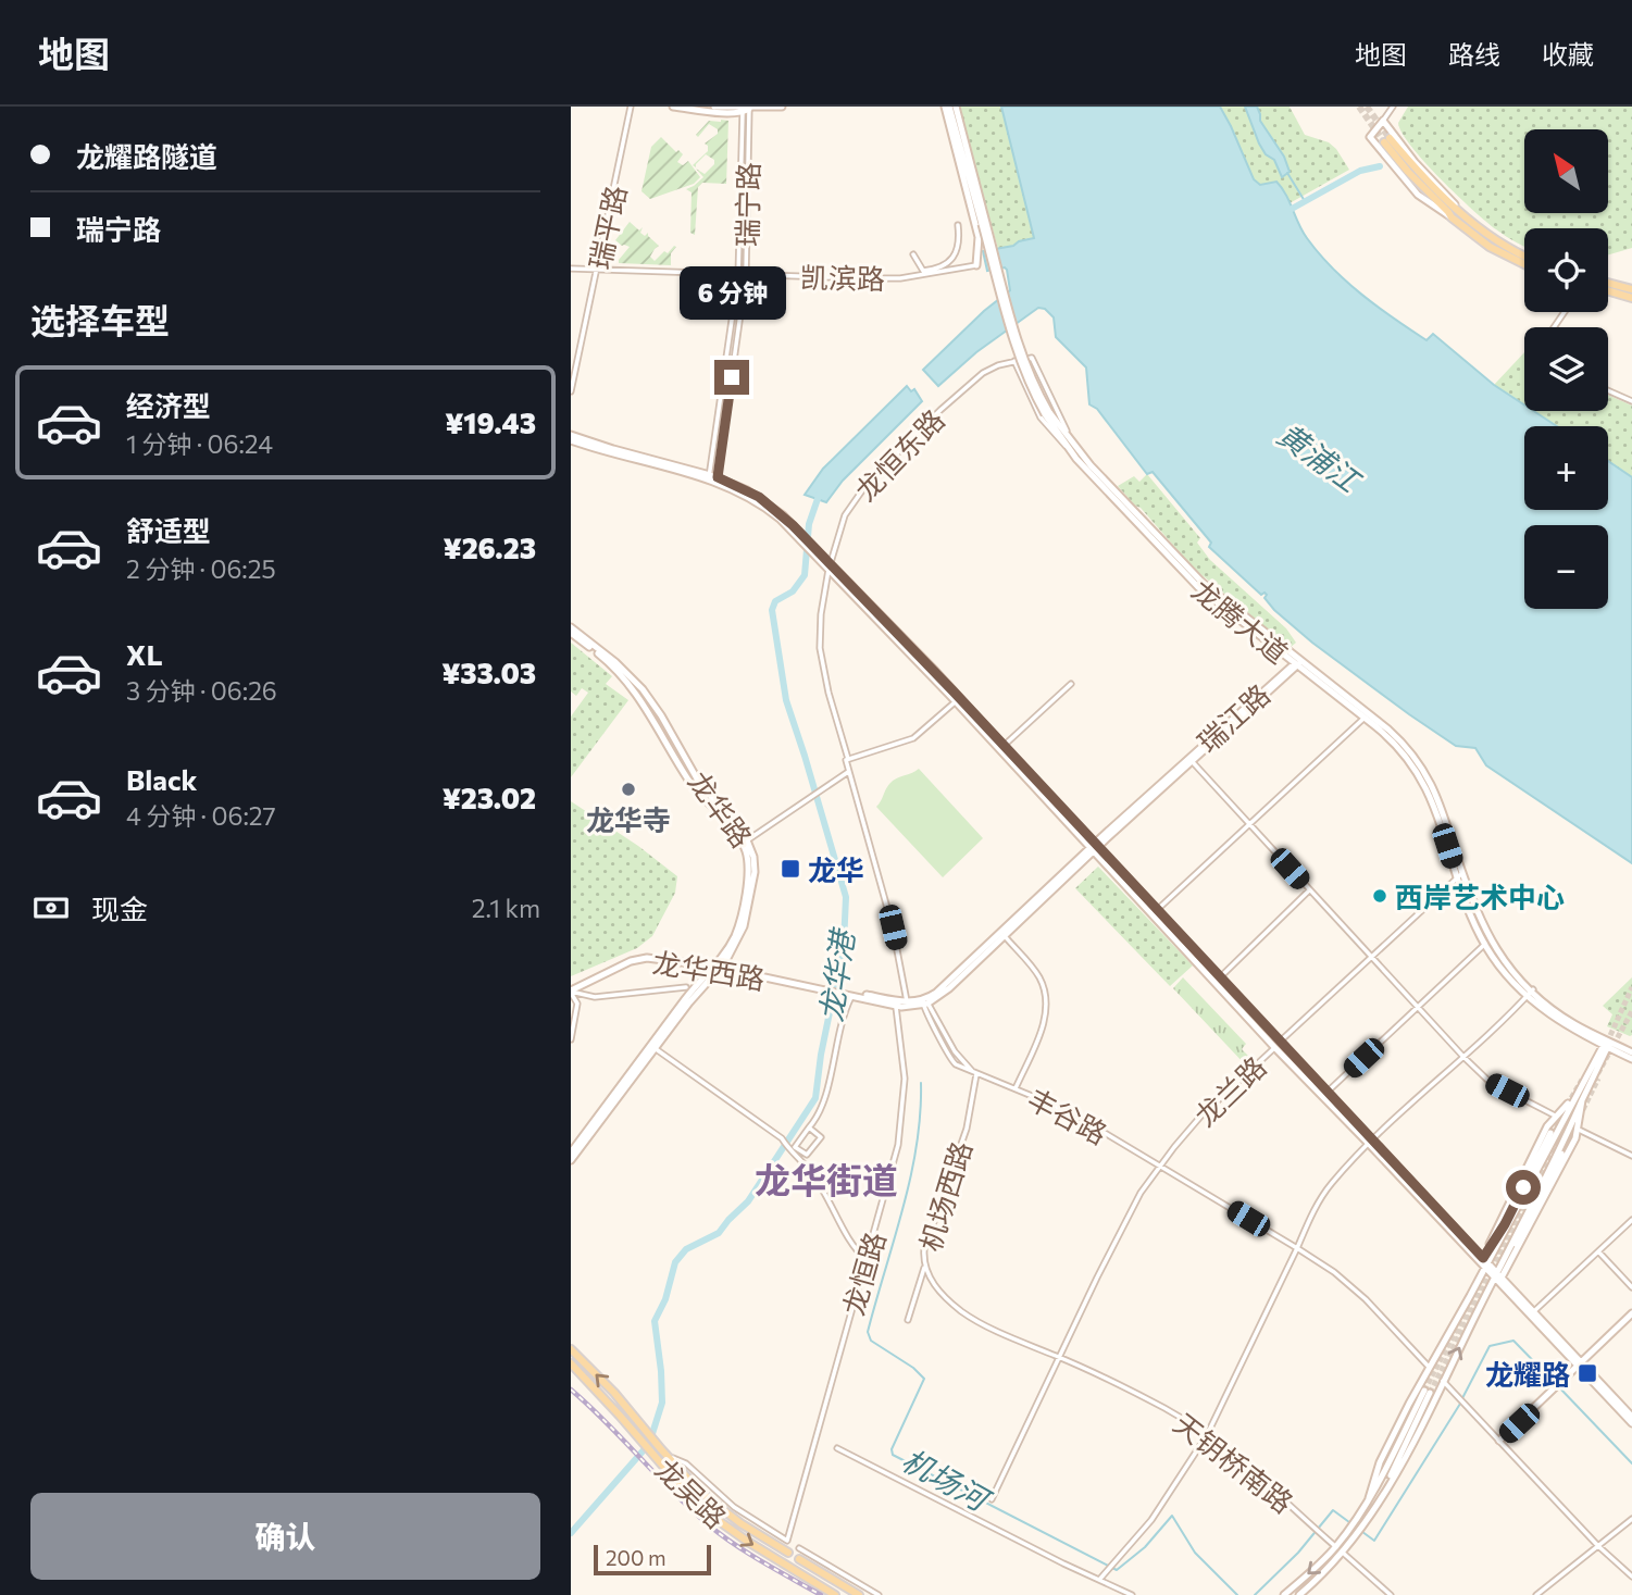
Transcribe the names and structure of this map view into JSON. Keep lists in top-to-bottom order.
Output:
{
  "streets": {
    "main road": [
      "龙腾大道",
      "瑞江路",
      "龙华路",
      "龙华西路",
      "龙吴路"
    ],
    "street": [
      "瑞宁路",
      "瑞平路",
      "凯滨路",
      "龙恒东路",
      "龙兰路",
      "丰谷路",
      "机场西路",
      "龙恒路",
      "天钥桥南路"
    ]
  },
  "crossings": [
    ["瑞宁路", "凯滨路"],
    ["瑞平路", "凯滨路"],
    ["龙腾大道", "瑞江路"],
    ["龙腾大道", "龙兰路"],
    ["瑞江路", "龙华西路"],
    ["瑞江路", "丰谷路"],
    ["龙华路", "龙华西路"],
    ["龙华西路", "丰谷路"],
    ["龙华西路", "龙恒路"],
    ["龙兰路", "丰谷路"],
    ["龙兰路", "机场西路"],
    ["龙兰路", "天钥桥南路"],
    ["丰谷路", "机场西路"],
    ["机场西路", "天钥桥南路"],
    ["龙恒路", "龙吴路"]
  ],
  "districts": ["龙华街道"],
  "water": ["黄浦江", "龙华港", "机场河"],
  "places": {
    "other": ["龙华寺", "西岸艺术中心"],
    "transit": ["龙华", "龙耀路"]
  },
  "scale_bar": "200 m",
  "north": "top left",
  "page": {
    "header": "地图",
    "nav": ["地图", "路线", "收藏"],
    "banner": ["龙耀路隧道", "瑞宁路"],
    "map_buttons": ["+", "−"],
    "bubble": "6 分钟",
    "heading": "选择车型",
    "list": [
      {
        "name": "经济型",
        "note": "1 分钟 · 06:24",
        "value": "¥19.43"
      },
      {
        "name": "舒适型",
        "note": "2 分钟 · 06:25",
        "value": "¥26.23"
      },
      {
        "name": "XL",
        "note": "3 分钟 · 06:26",
        "value": "¥33.03"
      },
      {
        "name": "Black",
        "note": "4 分钟 · 06:27",
        "value": "¥23.02"
      }
    ],
    "pay": ["现金", "2.1 km"],
    "buttons": "确认",
    "scale": "200 m"
  }
}
